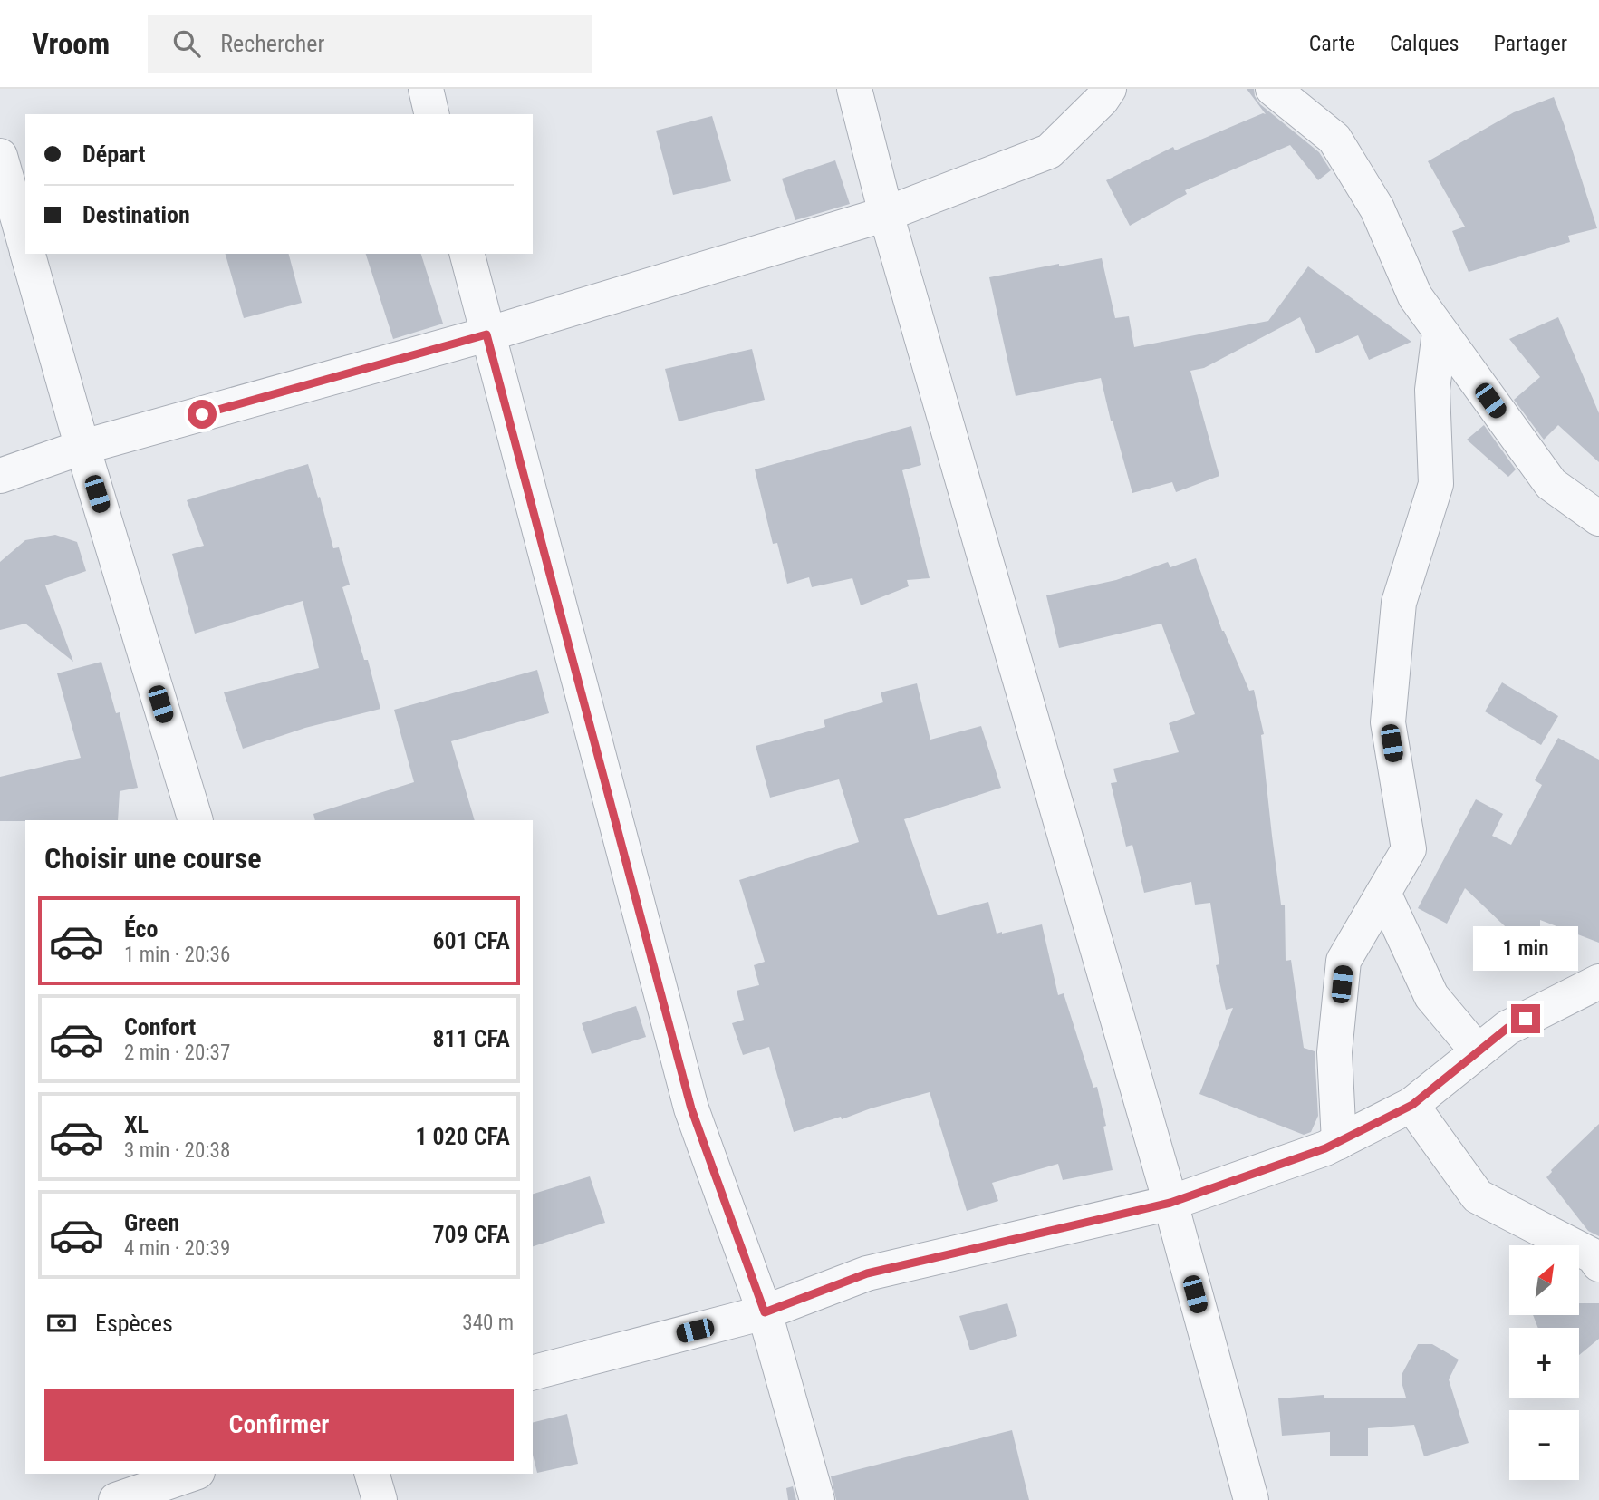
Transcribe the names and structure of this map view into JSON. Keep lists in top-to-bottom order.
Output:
{
  "north": "top right",
  "page": {
    "header": "Vroom",
    "search": "Rechercher",
    "nav": ["Carte", "Calques", "Partager"],
    "banner": ["Départ", "Destination"],
    "heading": "Choisir une course",
    "list": [
      {
        "name": "Éco",
        "note": "1 min · 20:36",
        "value": "601 CFA"
      },
      {
        "name": "Confort",
        "note": "2 min · 20:37",
        "value": "811 CFA"
      },
      {
        "name": "XL",
        "note": "3 min · 20:38",
        "value": "1 020 CFA"
      },
      {
        "name": "Green",
        "note": "4 min · 20:39",
        "value": "709 CFA"
      }
    ],
    "bubble": "1 min",
    "map_buttons": ["+", "−"],
    "pay": ["Espèces", "340 m"],
    "buttons": "Confirmer"
  }
}
